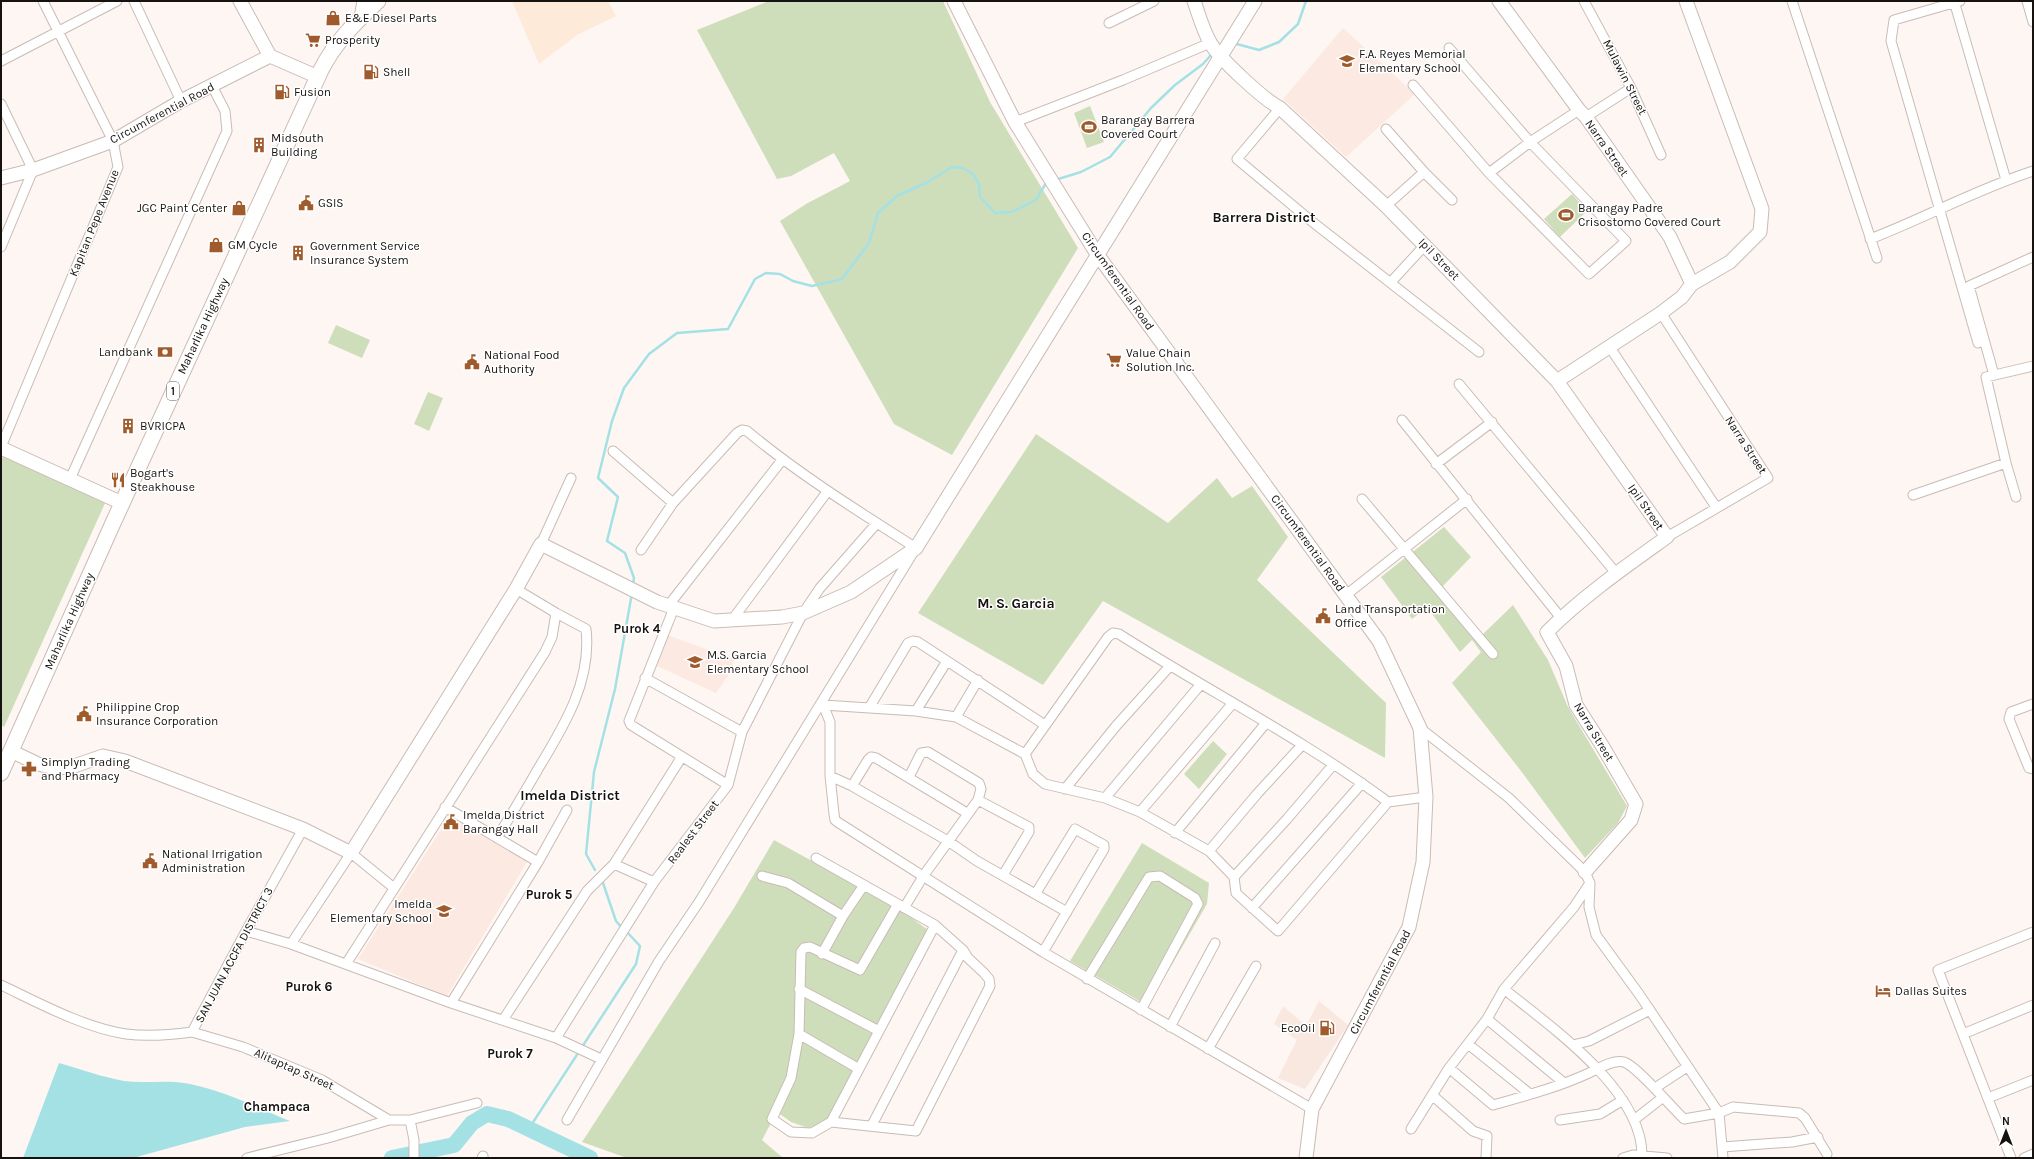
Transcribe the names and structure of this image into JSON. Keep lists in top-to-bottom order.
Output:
{
  "streets": {
    "main road": ["Maharlika Highway", "1"],
    "street": [
      "Mulawin Street",
      "Circumferential Road",
      "Narra Street",
      "Kapitan Pepe Avenue",
      "Ipil Street",
      "Realest Street",
      "SAN JUAN ACCFA DISTRICT 3",
      "Alitaptap Street"
    ]
  },
  "crossings": [
    ["Circumferential Road", "Kapitan Pepe Avenue"],
    ["Narra Street", "Ipil Street"],
    ["SAN JUAN ACCFA DISTRICT 3", "Alitaptap Street"]
  ],
  "districts": [
    "Barrera District",
    "M. S. Garcia",
    "Purok 4",
    "Imelda District",
    "Purok 5",
    "Purok 6",
    "Purok 7",
    "Champaca"
  ],
  "places": {
    "shop": ["E&E Diesel Parts", "JGC Paint Center", "GM Cycle"],
    "supermarket": ["Prosperity", "Value Chain Solution Inc."],
    "school or university": ["F.A. Reyes Memorial Elementary School", "M.S. Garcia Elementary School", "Imelda Elementary School"],
    "fuel station": ["Shell", "Fusion", "EcoOil"],
    "sports": ["Barangay Barrera Covered Court", "Barangay Padre Crisostomo Covered Court"],
    "building": ["Midsouth Building", "Government Service Insurance System", "BVRICPA"],
    "public building": [
      "GSIS",
      "National Food Authority",
      "Land Transportation Office",
      "Philippine Crop Insurance Corporation",
      "Imelda District Barangay Hall",
      "National Irrigation Administration"
    ],
    "bank": ["Landbank"],
    "restaurant": ["Bogart's Steakhouse"],
    "pharmacy": ["Simplyn Trading and Pharmacy"],
    "hotel": ["Dallas Suites"]
  },
  "north": "top"
}
